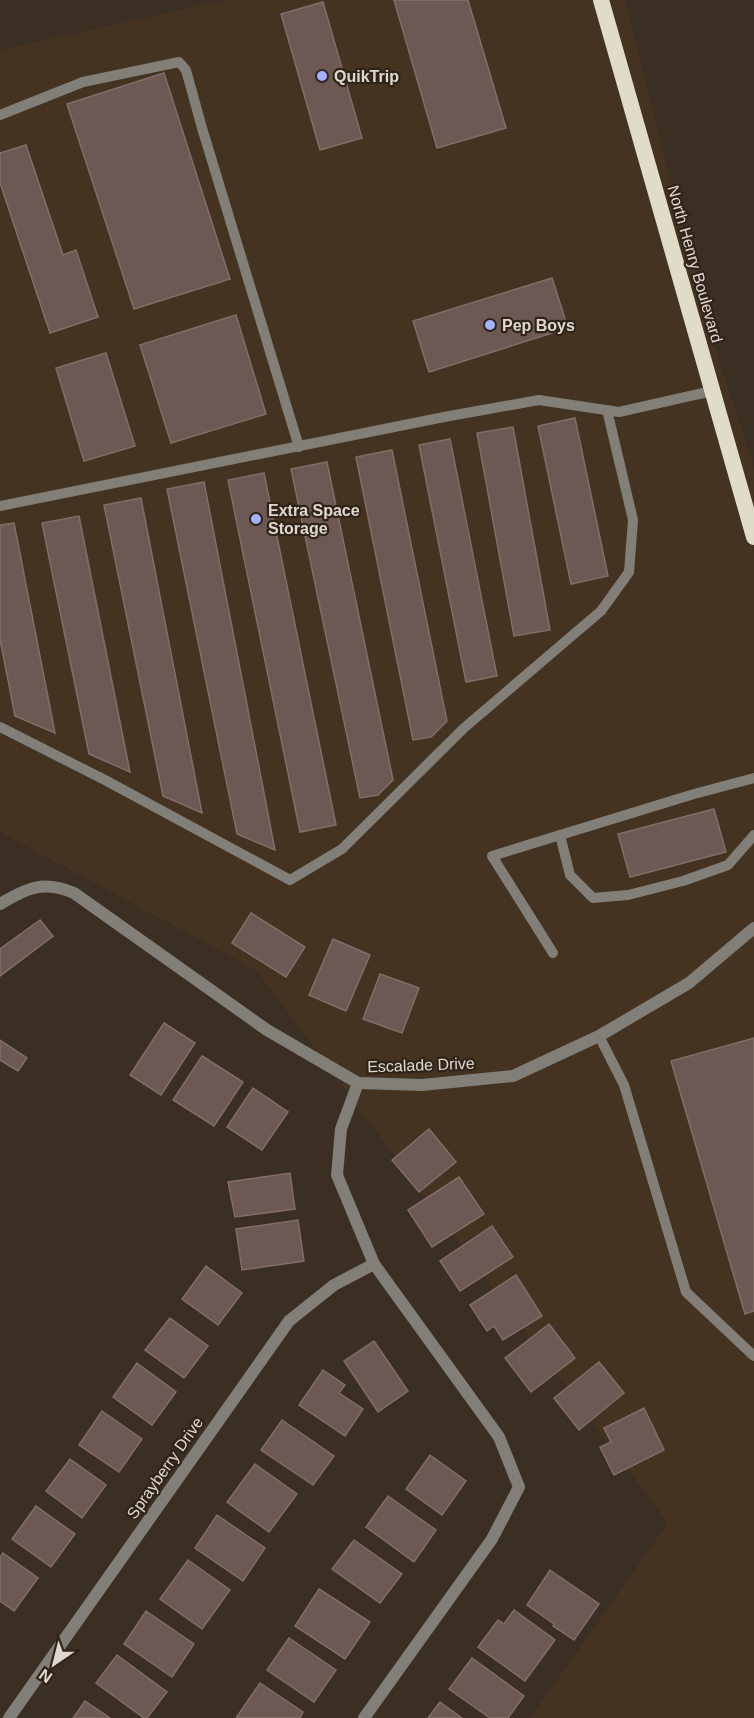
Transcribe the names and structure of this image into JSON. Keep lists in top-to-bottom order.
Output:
{
  "streets": {
    "highway": ["North Henry Boulevard"],
    "street": ["Escalade Drive", "Sprayberry Drive"]
  },
  "places": ["QuikTrip", "Pep Boys", "Extra Space Storage"],
  "north": "bottom left"
}
